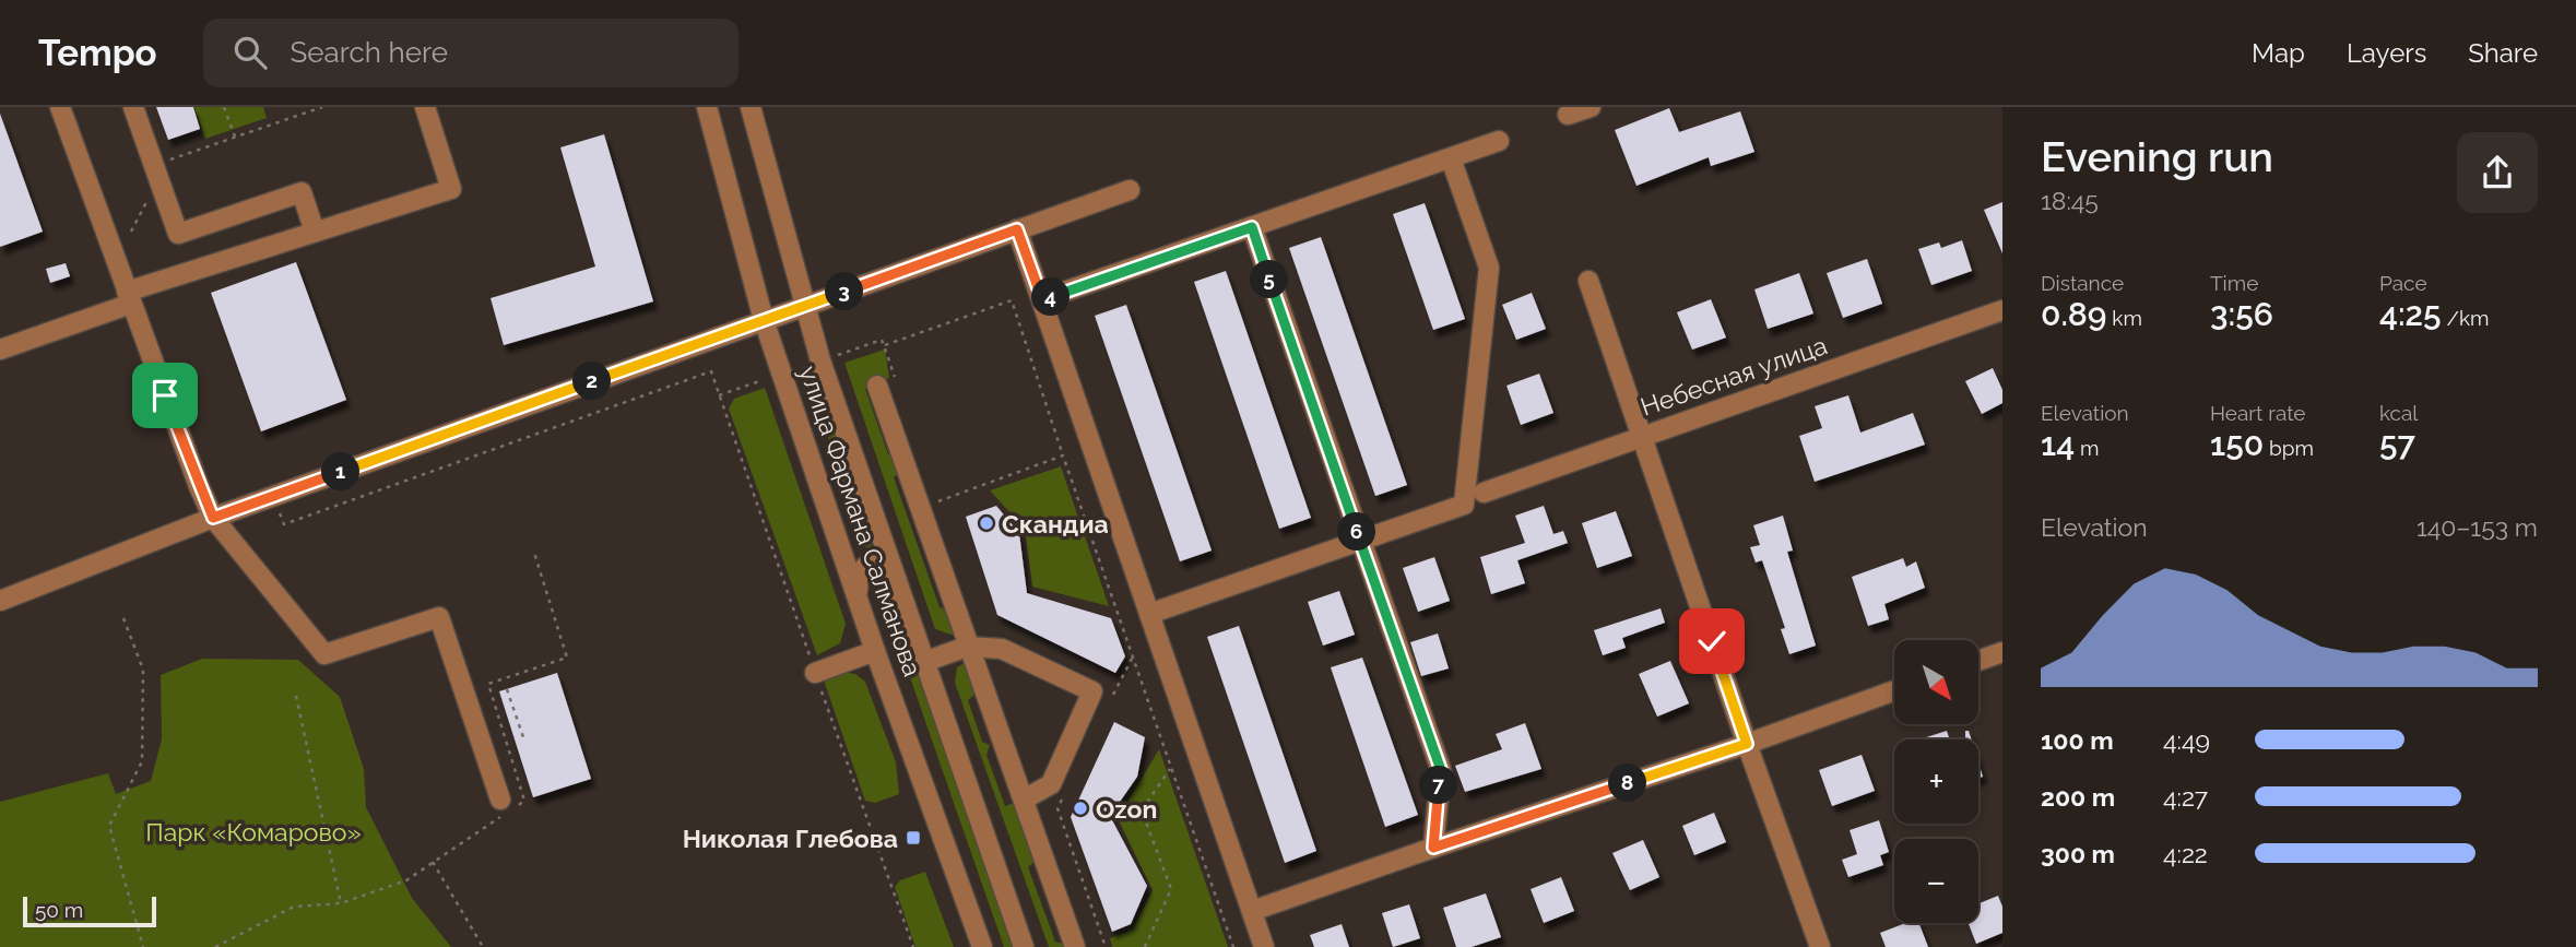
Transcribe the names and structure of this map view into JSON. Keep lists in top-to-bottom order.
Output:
{
  "streets": {
    "street": ["Небесная улица", "улица Фармана Салманова"]
  },
  "parks": ["Парк «Комарово»"],
  "places": {
    "other": ["Скандиа", "Ozon"],
    "transit": ["Николая Глебова"]
  },
  "scale_bar": "50 m",
  "north": "bottom right",
  "page": {
    "header": "Tempo",
    "search": "Search here",
    "nav": ["Map", "Layers", "Share"],
    "heading": ["Evening run", "18:45"],
    "stats": [
      ["Distance", "0.89 km"],
      ["Time", "3:56"],
      ["Pace", "4:25 /km"],
      ["Elevation", "14 m"],
      ["Heart rate", "150 bpm"],
      ["kcal", "57"]
    ],
    "pins": [
      "5",
      "3",
      "4",
      "2",
      "1",
      "6",
      "8",
      "7"
    ],
    "chart": ["Elevation", "140–153 m"],
    "map_buttons": ["+", "−"],
    "list": [
      {
        "name": "100 m",
        "note": "4:49"
      },
      {
        "name": "200 m",
        "note": "4:27"
      },
      {
        "name": "300 m",
        "note": "4:22"
      }
    ],
    "scale": "50 m"
  }
}
